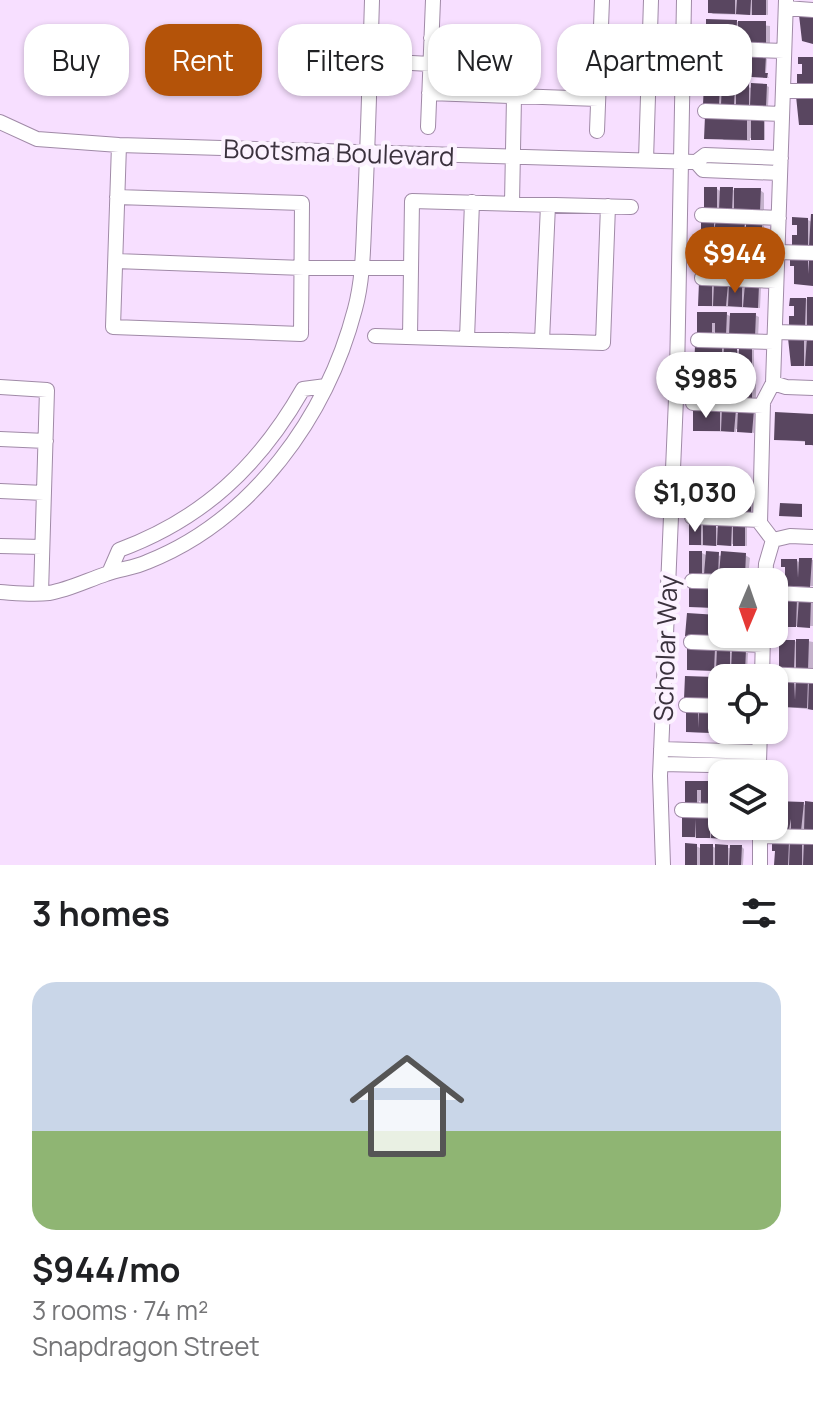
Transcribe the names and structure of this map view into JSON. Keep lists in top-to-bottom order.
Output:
{
  "streets": {
    "street": ["Bootsma Boulevard", "Scholar Way"]
  },
  "crossings": [
    ["Bootsma Boulevard", "Scholar Way"]
  ],
  "north": "bottom",
  "page": {
    "chip": [
      "Buy",
      "Rent",
      "Filters",
      "New",
      "Apartment"
    ],
    "price": ["$944", "$985", "$1,030"],
    "heading": "3 homes",
    "list": [
      {
        "name": "$944/mo",
        "note": "3 rooms · 74 m² · Snapdragon Street"
      }
    ]
  }
}
